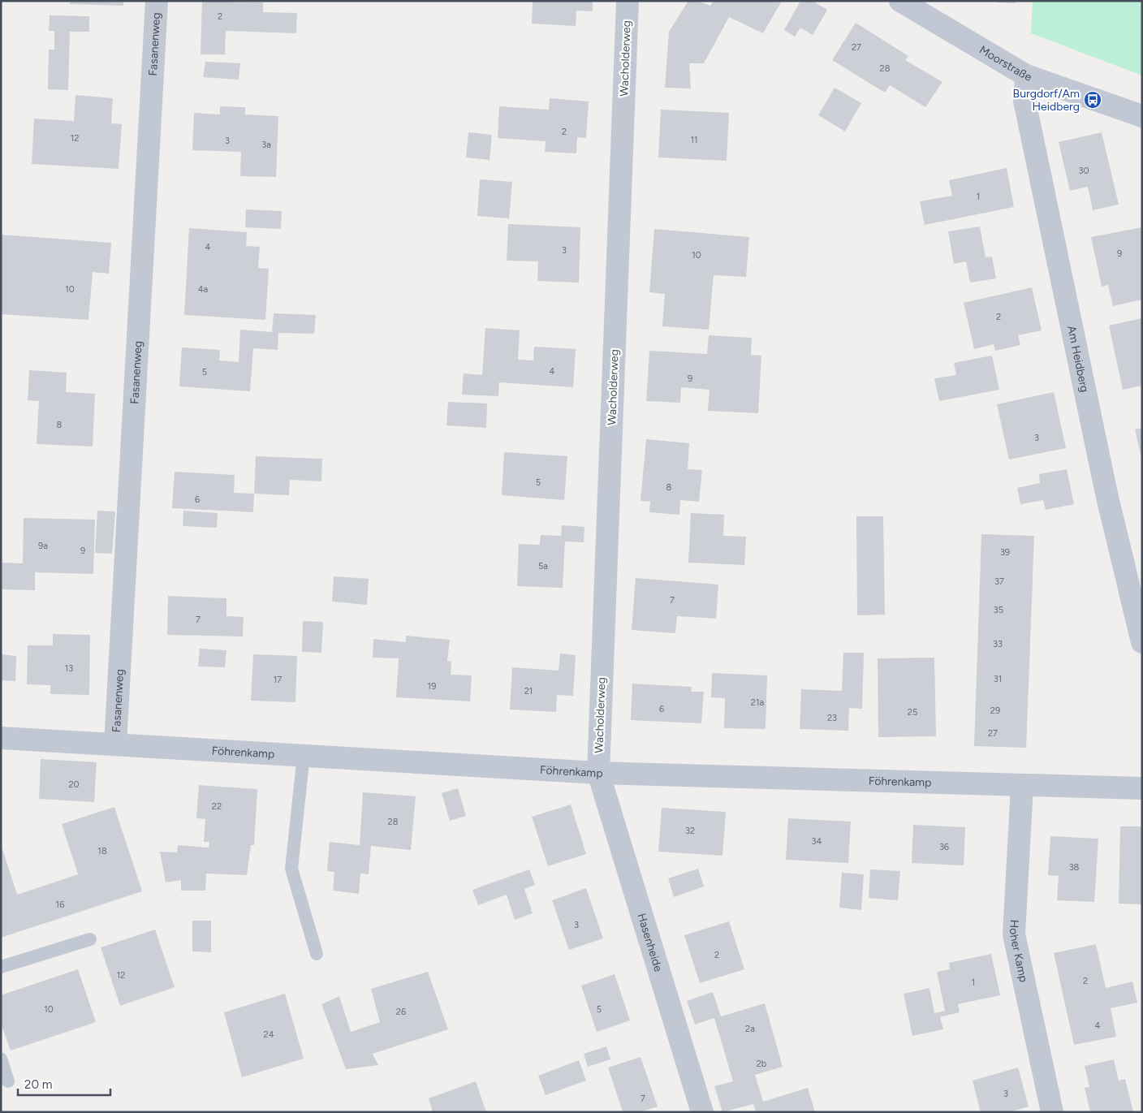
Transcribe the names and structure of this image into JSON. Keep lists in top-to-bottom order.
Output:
{
  "streets": {
    "street": [
      "Fasanenweg",
      "Wacholderweg",
      "Moorstraße",
      "Am Heidberg",
      "Föhrenkamp",
      "Hasenheide",
      "Hoher Kamp"
    ]
  },
  "crossings": [
    ["Fasanenweg", "Föhrenkamp"],
    ["Wacholderweg", "Föhrenkamp"],
    ["Wacholderweg", "Hasenheide"],
    ["Moorstraße", "Am Heidberg"],
    ["Föhrenkamp", "Hasenheide"],
    ["Föhrenkamp", "Hoher Kamp"]
  ],
  "places": {
    "bus stop": ["Burgdorf/Am Heidberg"]
  },
  "house_numbers": [
    "2",
    "27",
    "28",
    "2",
    "12",
    "11",
    "3",
    "3a",
    "30",
    "1",
    "4",
    "3",
    "9",
    "10",
    "10",
    "4a",
    "2",
    "4",
    "5",
    "9",
    "8",
    "3",
    "5",
    "8",
    "6",
    "9a",
    "9",
    "39",
    "5a",
    "37",
    "7",
    "35",
    "7",
    "33",
    "13",
    "31",
    "17",
    "19",
    "21",
    "21a",
    "6",
    "29",
    "25",
    "23",
    "27",
    "20",
    "22",
    "28",
    "32",
    "34",
    "36",
    "18",
    "38",
    "16",
    "3",
    "2",
    "12",
    "2",
    "1",
    "10",
    "5",
    "26",
    "4",
    "2a",
    "24",
    "2b",
    "3",
    "7"
  ],
  "scale_bar": "20 m"
}
